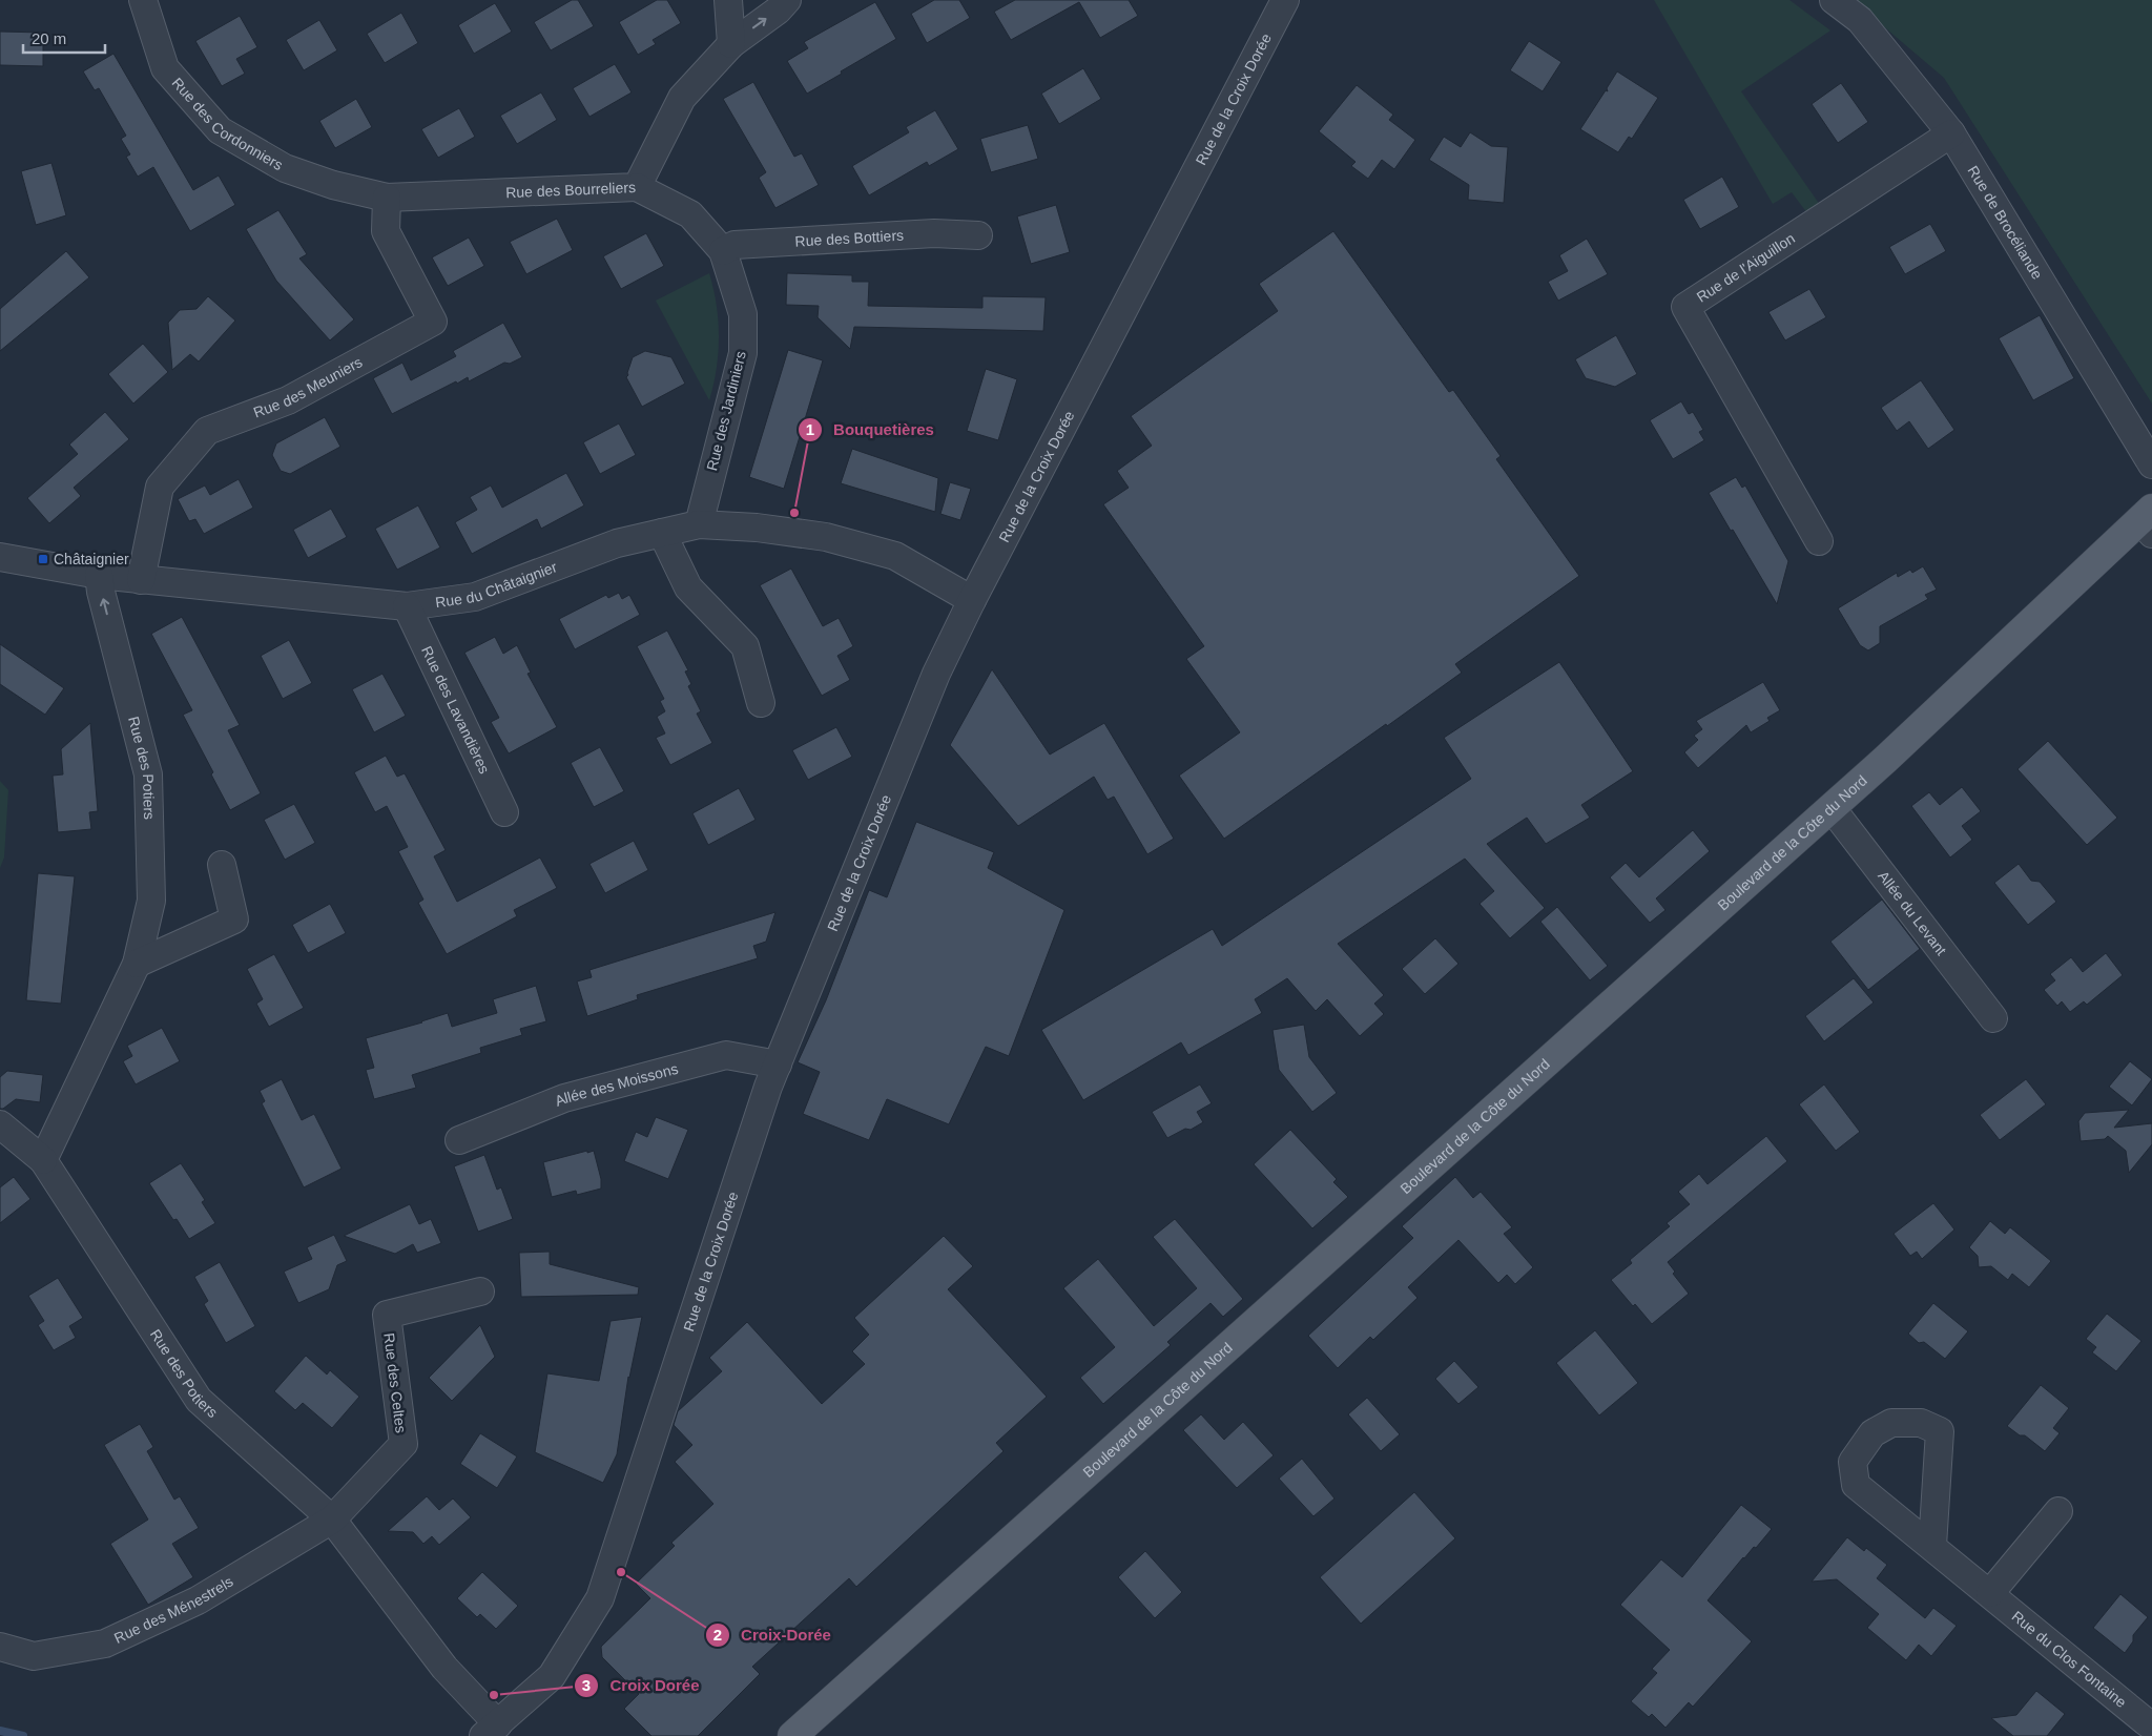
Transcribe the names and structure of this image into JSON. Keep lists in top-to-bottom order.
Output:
{
  "streets": {
    "main road": ["Boulevard de la Côte du Nord"],
    "street": [
      "Rue de la Croix Dorée",
      "Rue des Cordonniers",
      "Rue des Bourreliers",
      "Rue de Brocéliande",
      "Rue des Bottiers",
      "Rue de l'Aiguillon",
      "Rue des Meuniers",
      "Rue des Jardiniers",
      "Rue du Châtaignier",
      "Rue des Lavandières",
      "Rue des Potiers",
      "Allée du Levant",
      "Allée des Moissons",
      "Rue des Celtes",
      "Rue des Ménestrels",
      "Rue du Clos Fontaine"
    ]
  },
  "crossings": [
    ["Rue de la Croix Dorée", "Rue du Châtaignier"],
    ["Rue de la Croix Dorée", "Rue des Potiers"],
    ["Rue de la Croix Dorée", "Allée des Moissons"],
    ["Rue des Cordonniers", "Rue des Bourreliers"],
    ["Rue des Bourreliers", "Rue des Meuniers"],
    ["Rue des Bourreliers", "Rue des Jardiniers"],
    ["Rue de Brocéliande", "Rue de l'Aiguillon"],
    ["Rue des Bottiers", "Rue des Jardiniers"],
    ["Rue des Meuniers", "Rue du Châtaignier"],
    ["Rue des Jardiniers", "Rue du Châtaignier"],
    ["Rue du Châtaignier", "Rue des Lavandières"],
    ["Rue du Châtaignier", "Rue des Potiers"],
    ["Rue des Potiers", "Rue des Celtes"],
    ["Rue des Potiers", "Rue des Ménestrels"],
    ["Boulevard de la Côte du Nord", "Allée du Levant"],
    ["Rue des Celtes", "Rue des Ménestrels"]
  ],
  "places": {
    "other": ["Bouquetières", "Croix-Dorée", "Croix Dorée"],
    "transit": ["Châtaignier"]
  },
  "scale_bar": "20 m"
}
